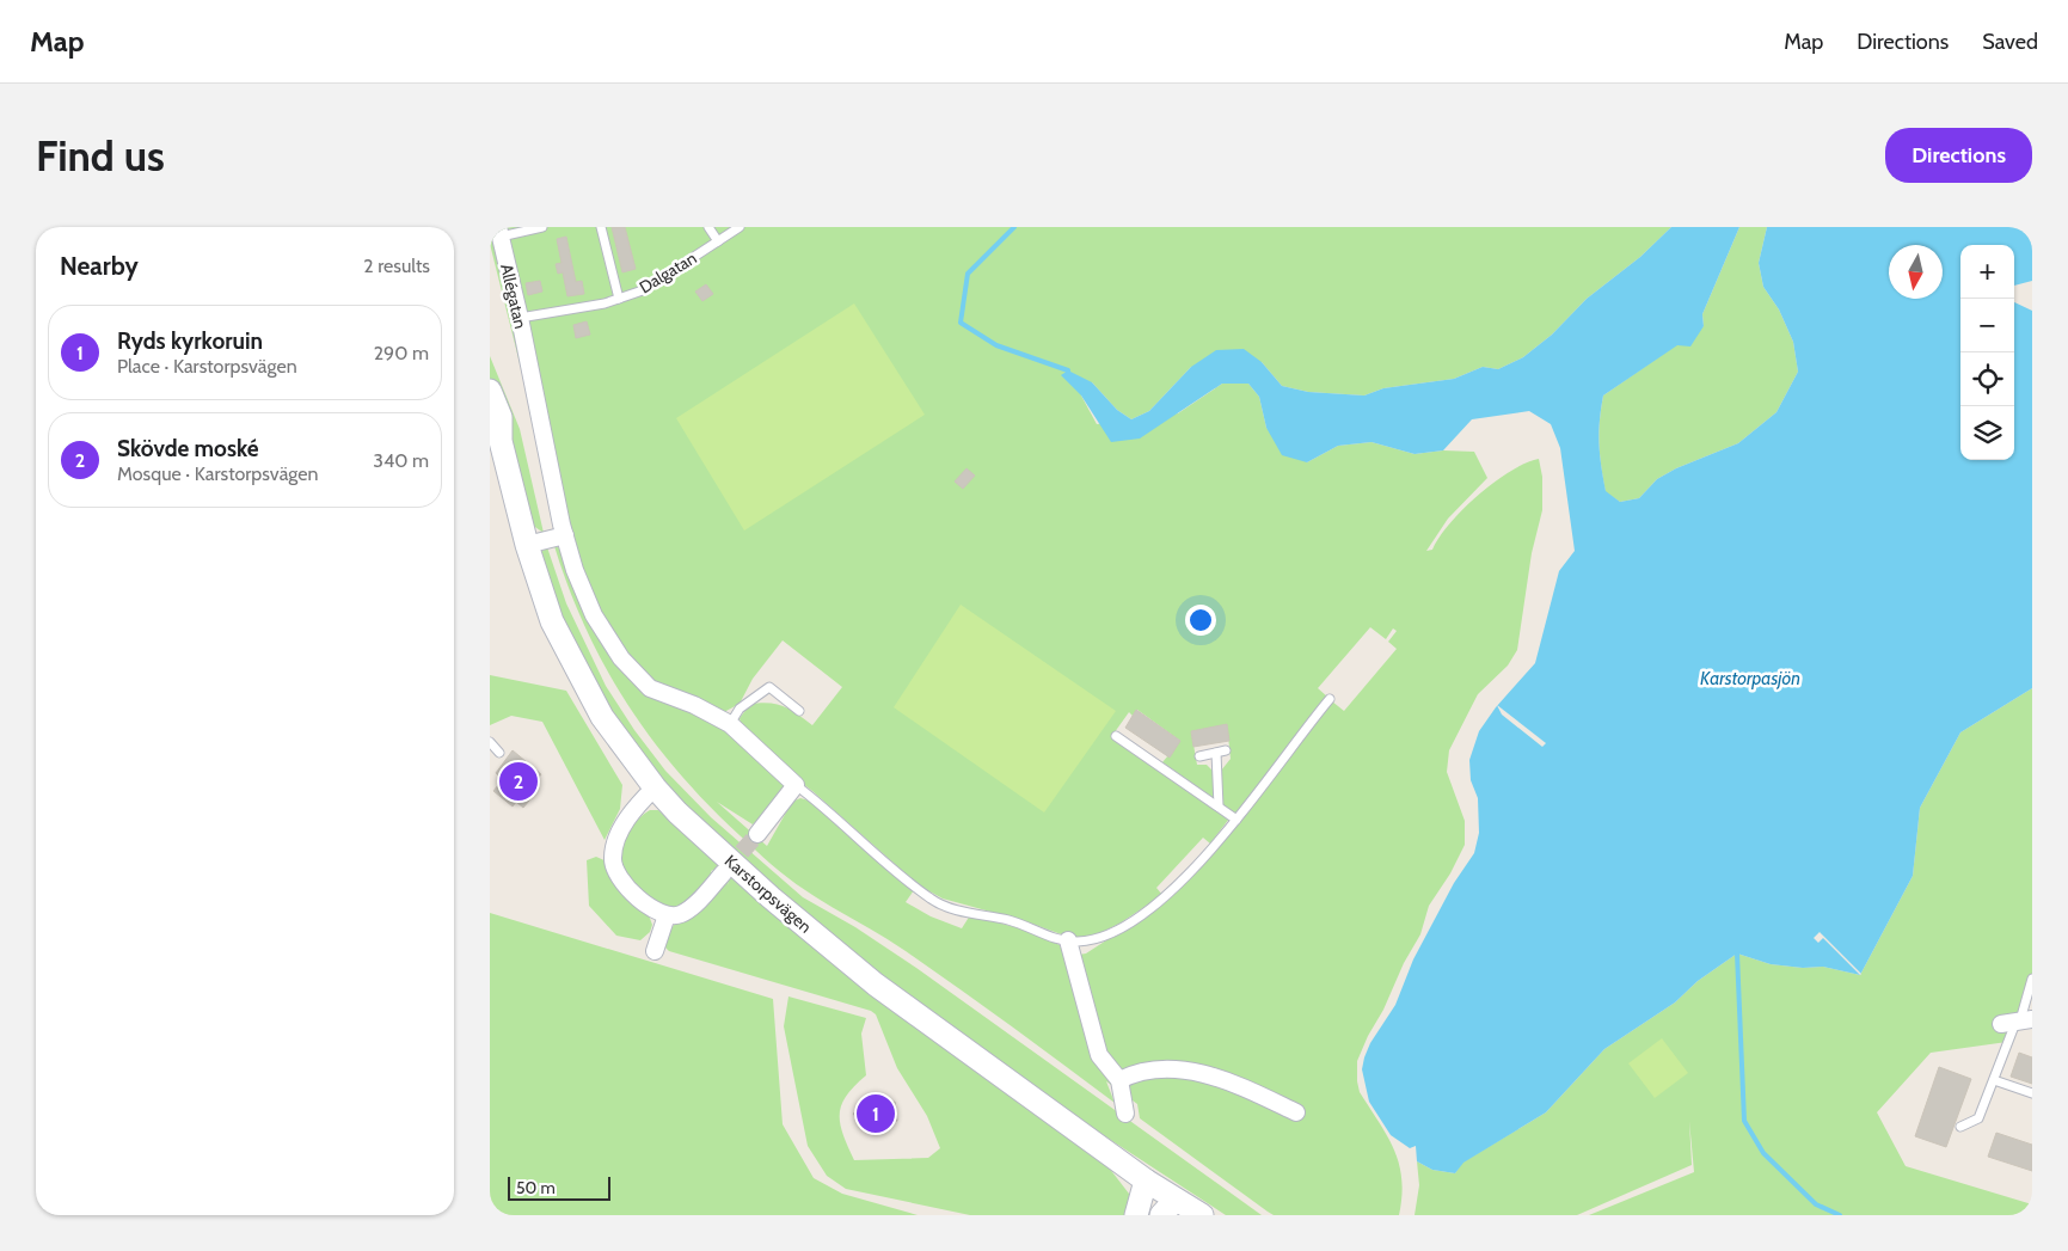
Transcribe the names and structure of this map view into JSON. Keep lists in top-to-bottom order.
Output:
{
  "streets": {
    "main road": ["Karstorpsvägen"],
    "street": ["Allégatan"],
    "lane": ["Dalgatan"]
  },
  "crossings": [
    ["Dalgatan", "Allégatan"]
  ],
  "water": ["Karstorpasjön"],
  "scale_bar": "50 m",
  "north": "bottom",
  "page": {
    "header": "Map",
    "nav": ["Map", "Directions", "Saved"],
    "buttons": "Directions",
    "title": "Find us",
    "heading": ["Nearby", "2 results"],
    "map_buttons": ["+", "−"],
    "list": [
      {
        "mark": "1",
        "name": "Ryds kyrkoruin",
        "note": "Place · Karstorpsvägen",
        "value": "290 m"
      },
      {
        "mark": "2",
        "name": "Skövde moské",
        "note": "Mosque · Karstorpsvägen",
        "value": "340 m"
      }
    ],
    "pins": ["2", "1"],
    "scale": "50 m"
  }
}
